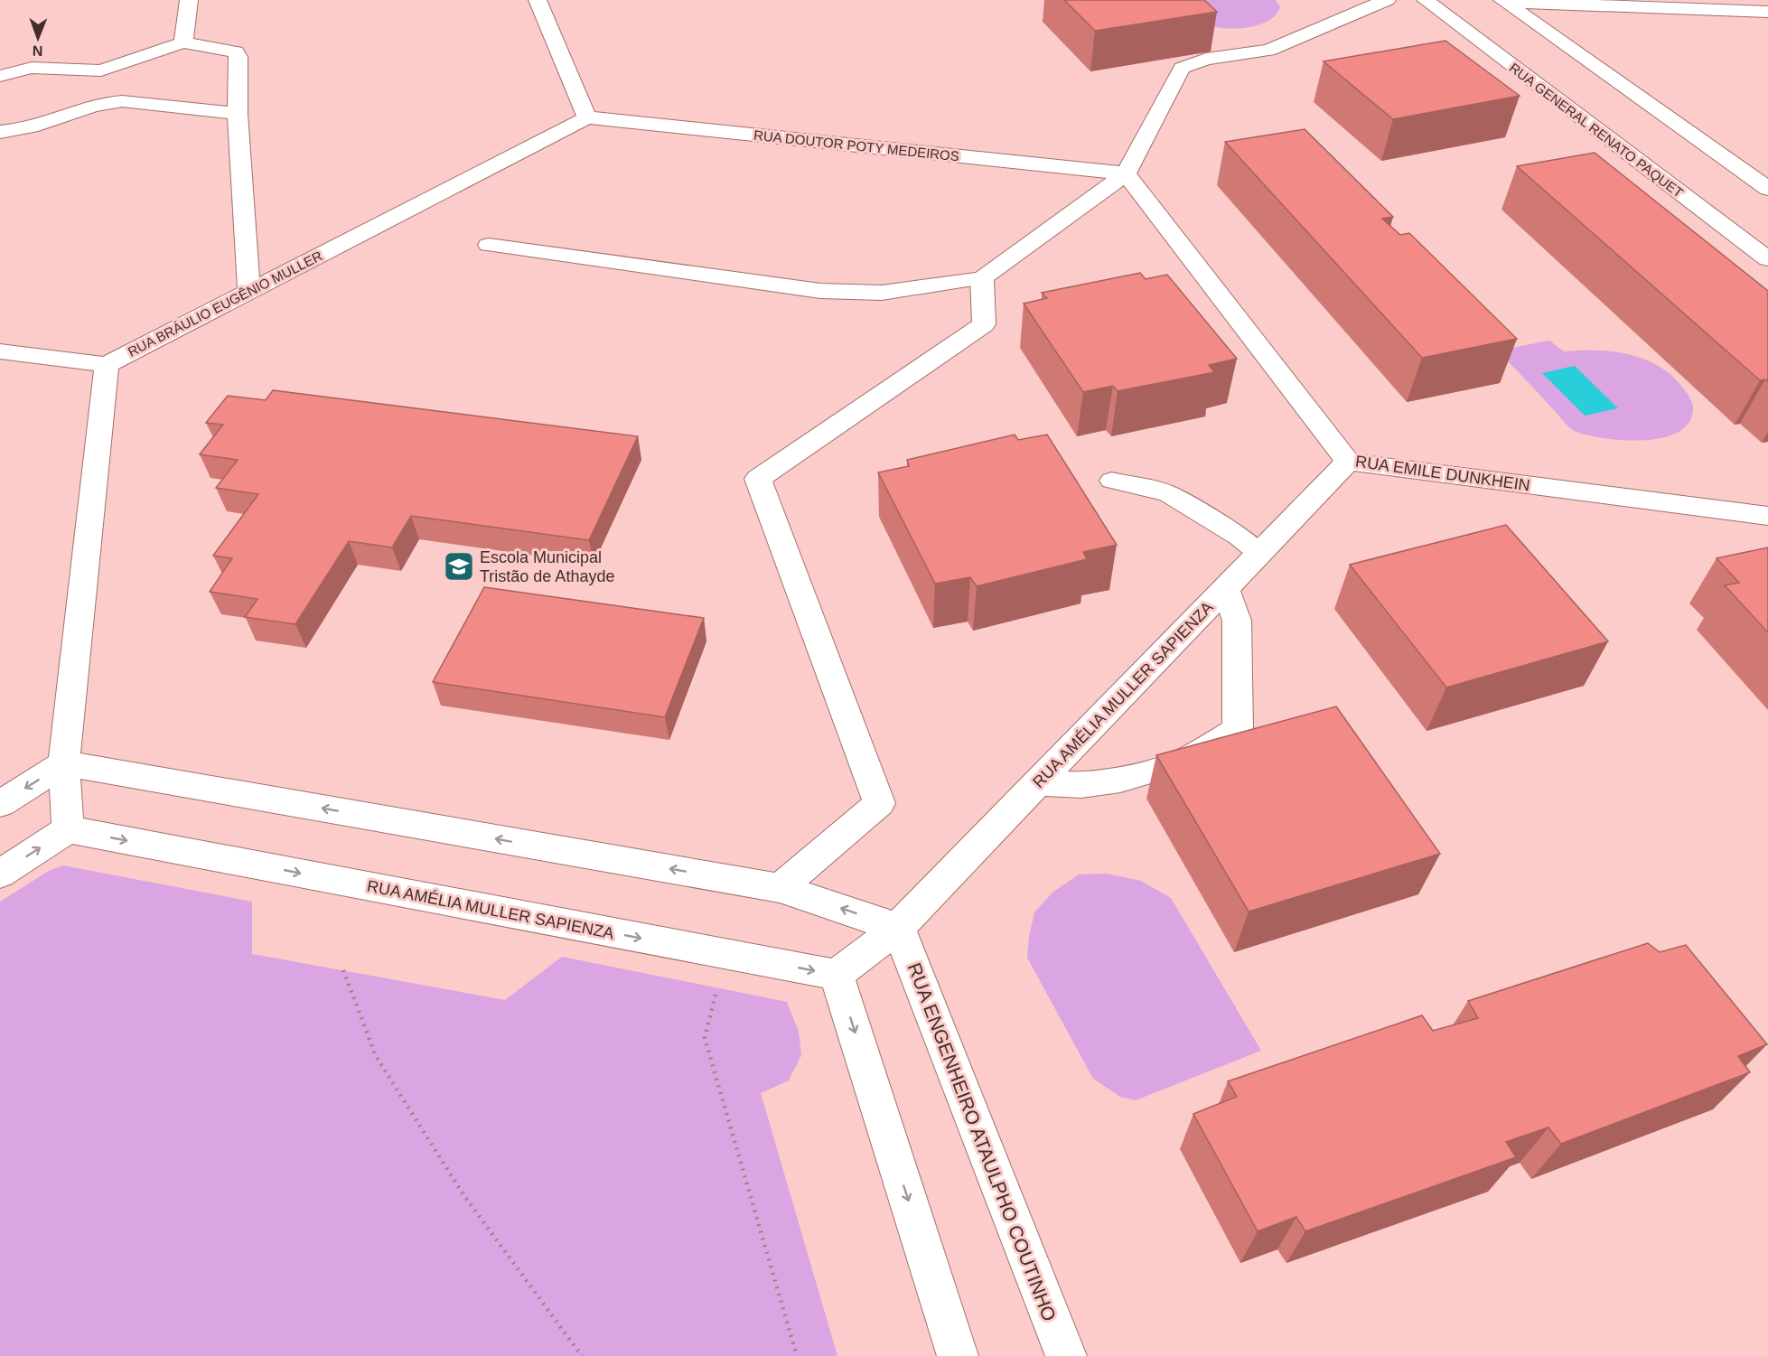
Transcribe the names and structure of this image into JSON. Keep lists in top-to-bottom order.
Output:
{
  "streets": {
    "street": [
      "RUA GENERAL RENATO PAQUET",
      "RUA DOUTOR POTY MEDEIROS",
      "RUA BRÁULIO EUGÊNIO MULLER",
      "RUA EMILE DUNKHEIN",
      "RUA AMÉLIA MULLER SAPIENZA",
      "RUA ENGENHEIRO ATAULPHO COUTINHO"
    ]
  },
  "crossings": [
    ["RUA DOUTOR POTY MEDEIROS", "RUA BRÁULIO EUGÊNIO MULLER"],
    ["RUA DOUTOR POTY MEDEIROS", "RUA EMILE DUNKHEIN"],
    ["RUA EMILE DUNKHEIN", "RUA AMÉLIA MULLER SAPIENZA"],
    ["RUA AMÉLIA MULLER SAPIENZA", "RUA ENGENHEIRO ATAULPHO COUTINHO"]
  ],
  "places": {
    "school or university": ["Escola Municipal Tristão de Athayde"]
  },
  "north": "bottom"
}
